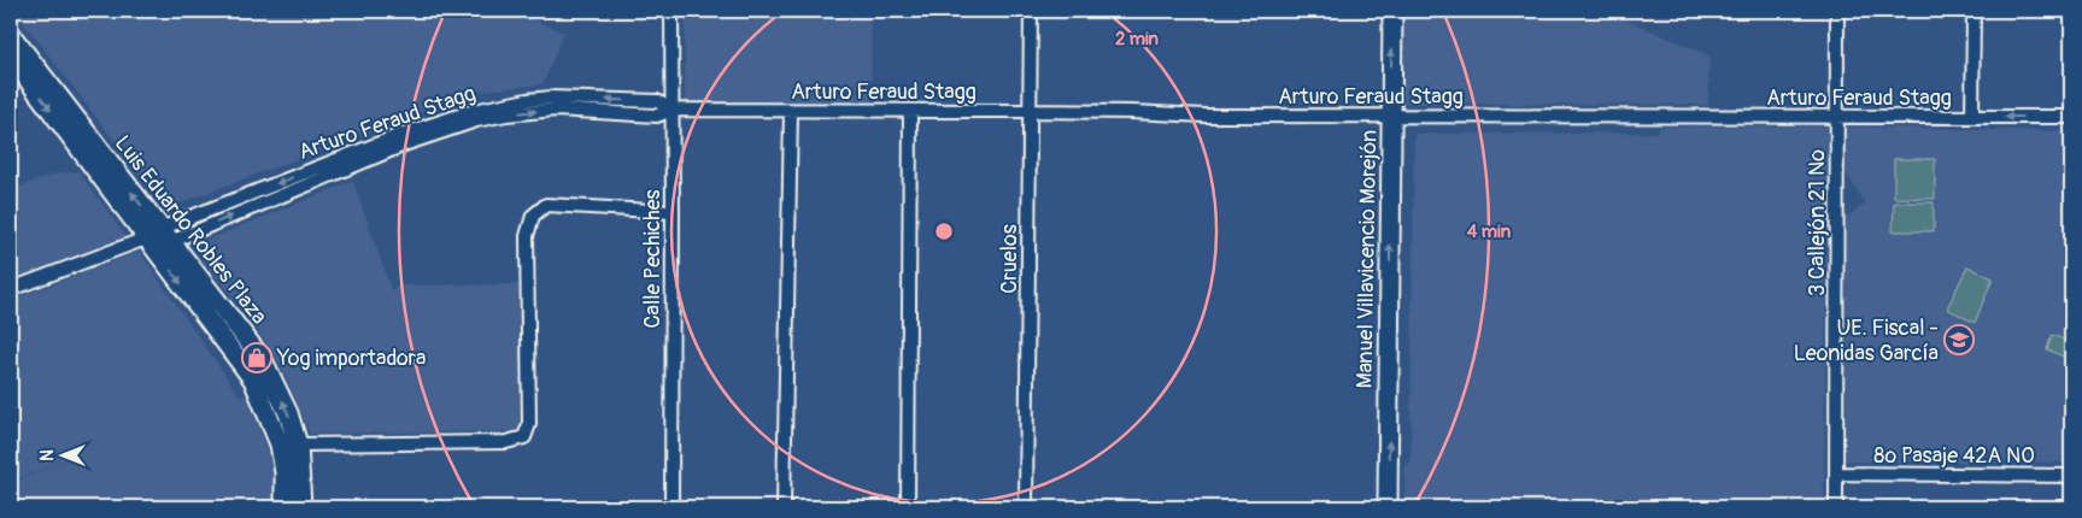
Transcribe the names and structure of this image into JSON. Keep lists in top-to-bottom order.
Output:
{
  "streets": {
    "street": [
      "Arturo Feraud Stagg",
      "3 Callejón 21 No",
      "Luis Eduardo Robles Plaza",
      "Calle Pechiches",
      "Cruelos",
      "Manuel Villavicencio Morejón",
      "8º Pasaje 42A NO"
    ]
  },
  "crossings": [
    ["Arturo Feraud Stagg", "3 Callejón 21 No"],
    ["Arturo Feraud Stagg", "Luis Eduardo Robles Plaza"],
    ["Arturo Feraud Stagg", "Calle Pechiches"],
    ["Arturo Feraud Stagg", "Cruelos"],
    ["Arturo Feraud Stagg", "Manuel Villavicencio Morejón"],
    ["3 Callejón 21 No", "8º Pasaje 42A NO"]
  ],
  "one_way": ["Manuel Villavicencio Morejón"],
  "places": {
    "school or university": ["UE. Fiscal - Leonidas García"],
    "shop": ["Yog importadora"]
  },
  "north": "left",
  "rings": ["2 min", "4 min"]
}
